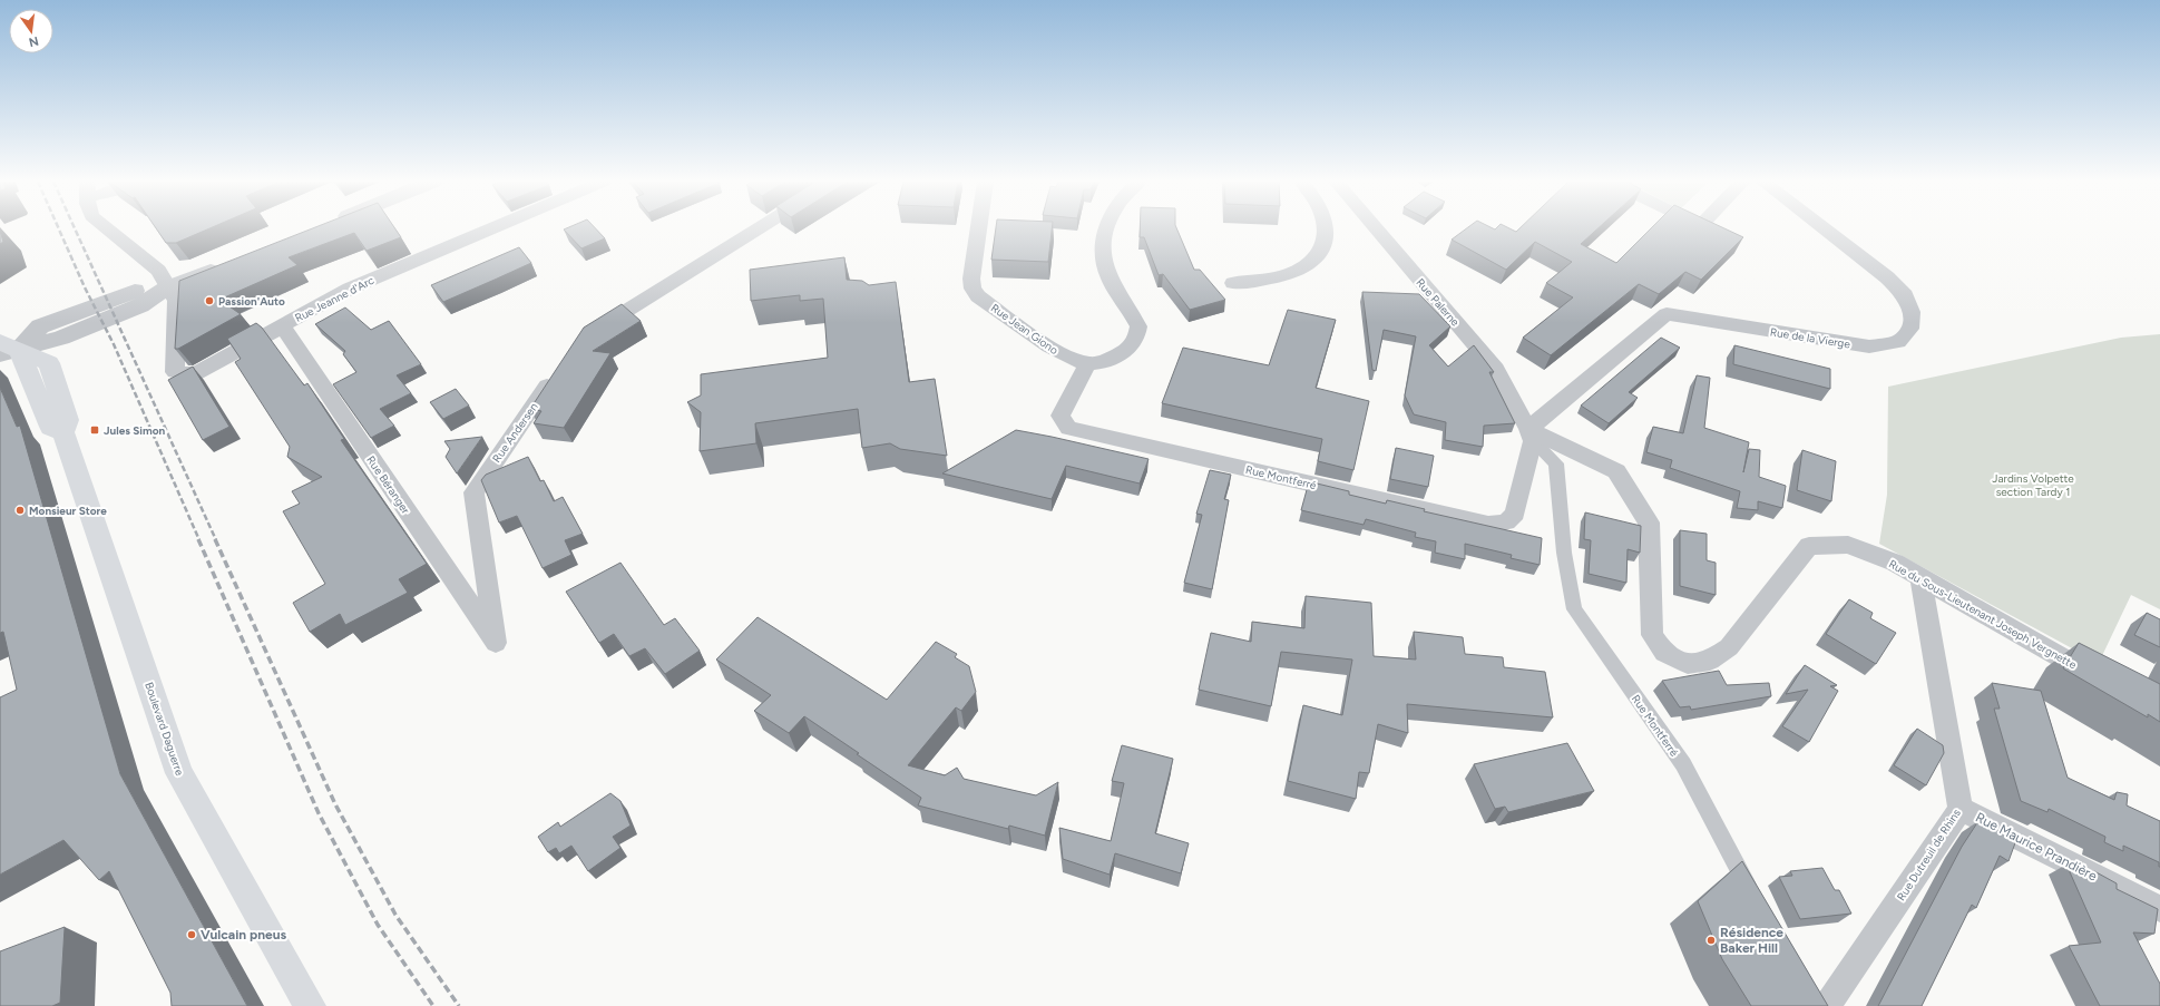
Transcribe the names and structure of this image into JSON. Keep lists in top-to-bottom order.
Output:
{
  "streets": {
    "main road": ["Boulevard Daguerre"],
    "street": [
      "Rue Jeanne d'Arc",
      "Rue Palerne",
      "Rue Jean Giono",
      "Rue de la Vierge",
      "Rue Andersen",
      "Rue Montferré",
      "Rue Béranger",
      "Rue du Sous-Lieutenant Joseph Vergnette",
      "Rue Maurice Prandière",
      "Rue Dutreuil de Rhins"
    ]
  },
  "crossings": [
    ["Rue Jeanne d'Arc", "Rue Béranger"],
    ["Rue Palerne", "Rue de la Vierge"],
    ["Rue Palerne", "Rue Montferré"],
    ["Rue Palerne", "Rue du Sous-Lieutenant Joseph Vergnette"],
    ["Rue Jean Giono", "Rue Montferré"],
    ["Rue de la Vierge", "Rue Montferré"],
    ["Rue de la Vierge", "Rue du Sous-Lieutenant Joseph Vergnette"],
    ["Rue Andersen", "Rue Béranger"],
    ["Rue Montferré", "Rue du Sous-Lieutenant Joseph Vergnette"],
    ["Rue du Sous-Lieutenant Joseph Vergnette", "Rue Dutreuil de Rhins"],
    ["Rue Maurice Prandière", "Rue Dutreuil de Rhins"]
  ],
  "parks": ["Jardins Volpette section Tardy 1"],
  "places": {
    "other": [
      "Passion'Auto",
      "Monsieur Store",
      "Vulcain pneus",
      "Résidence Baker Hill"
    ],
    "transit": ["Jules Simon"]
  },
  "north": "bottom"
}
